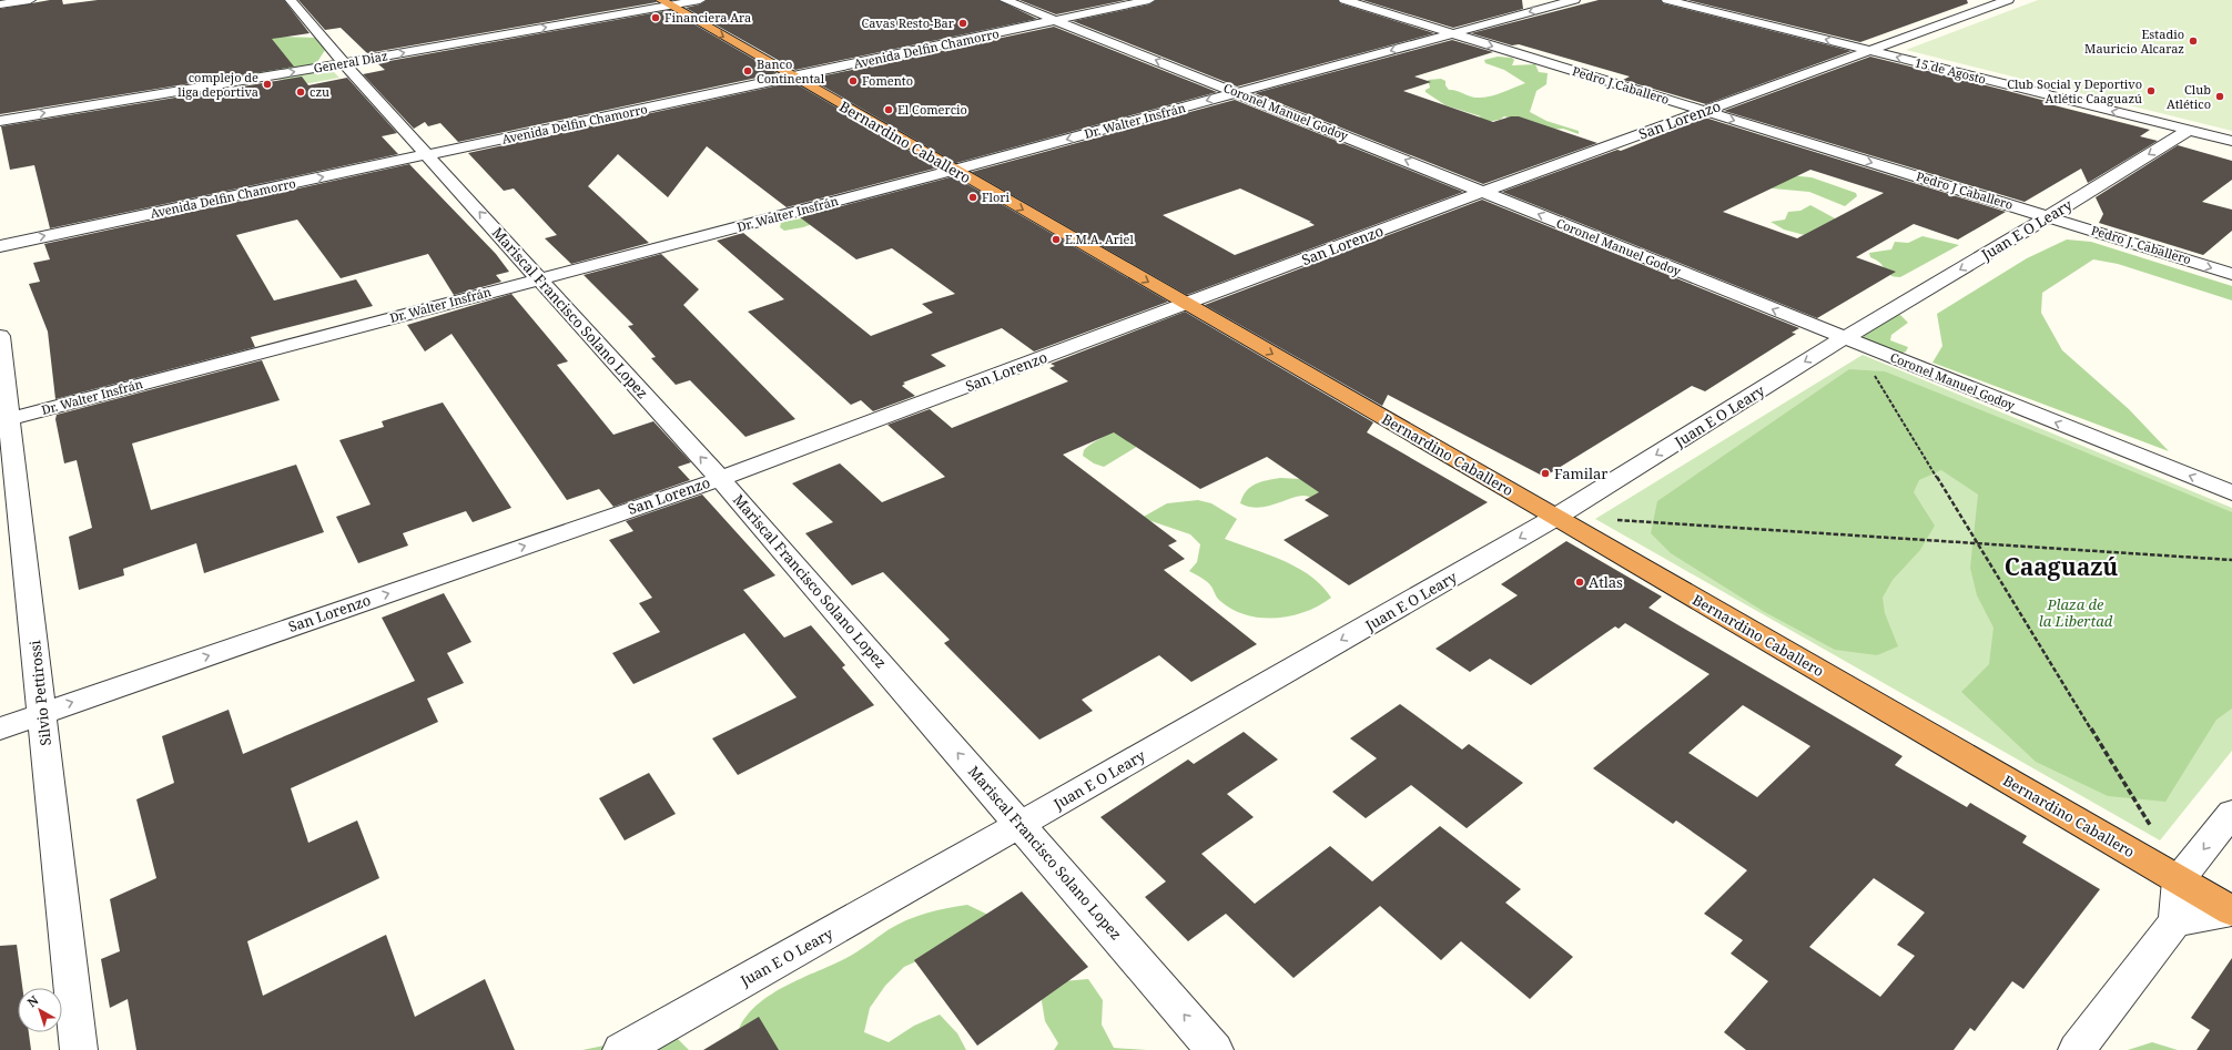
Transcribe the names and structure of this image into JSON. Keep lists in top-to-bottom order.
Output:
{
  "streets": {
    "highway": ["Bernardino Caballero"],
    "street": [
      "Avenida Delfin Chamorro",
      "General Diaz",
      "15 de Agosto",
      "Pedro J Caballero",
      "Coronel Manuel Godoy",
      "San Lorenzo",
      "Dr. Walter Insfrán",
      "Juan E O Leary",
      "Pedro J. Caballero",
      "Mariscal Francisco Solano Lopez",
      "Silvio Pettirossi"
    ]
  },
  "crossings": [
    ["Avenida Delfin Chamorro", "Coronel Manuel Godoy"],
    ["Avenida Delfin Chamorro", "Bernardino Caballero"],
    ["Avenida Delfin Chamorro", "Mariscal Francisco Solano Lopez"],
    ["General Diaz", "Bernardino Caballero"],
    ["General Diaz", "Mariscal Francisco Solano Lopez"],
    ["15 de Agosto", "San Lorenzo"],
    ["15 de Agosto", "Juan E O Leary"],
    ["Pedro J Caballero", "San Lorenzo"],
    ["Pedro J Caballero", "Dr. Walter Insfrán"],
    ["Pedro J Caballero", "Juan E O Leary"],
    ["Pedro J Caballero", "Pedro J. Caballero"],
    ["Coronel Manuel Godoy", "San Lorenzo"],
    ["Coronel Manuel Godoy", "Dr. Walter Insfrán"],
    ["Coronel Manuel Godoy", "Juan E O Leary"],
    ["San Lorenzo", "Bernardino Caballero"],
    ["San Lorenzo", "Mariscal Francisco Solano Lopez"],
    ["San Lorenzo", "Silvio Pettirossi"],
    ["Dr. Walter Insfrán", "Bernardino Caballero"],
    ["Dr. Walter Insfrán", "Mariscal Francisco Solano Lopez"],
    ["Dr. Walter Insfrán", "Silvio Pettirossi"],
    ["Bernardino Caballero", "Juan E O Leary"],
    ["Juan E O Leary", "Pedro J. Caballero"],
    ["Juan E O Leary", "Mariscal Francisco Solano Lopez"]
  ],
  "one_way": [
    "General Diaz",
    "15 de Agosto",
    "Pedro J Caballero",
    "Coronel Manuel Godoy",
    "Dr. Walter Insfrán",
    "Bernardino Caballero",
    "Juan E O Leary",
    "Pedro J. Caballero",
    "Mariscal Francisco Solano Lopez"
  ],
  "districts": ["Caaguazú"],
  "parks": ["Plaza de la Libertad"],
  "places": [
    "Financiera Ara",
    "Cavas Resto-Bar",
    "Estadio Mauricio Alcaraz",
    "Banco Continental",
    "Fomento",
    "complejo de liga deportiva",
    "Club Social y Deportivo Atlétic Caaguazú",
    "czu",
    "Club Atlético",
    "El Comercio",
    "Flori",
    "E.M.A. Ariel",
    "Familar",
    "Atlas"
  ],
  "north": "top left"
}
